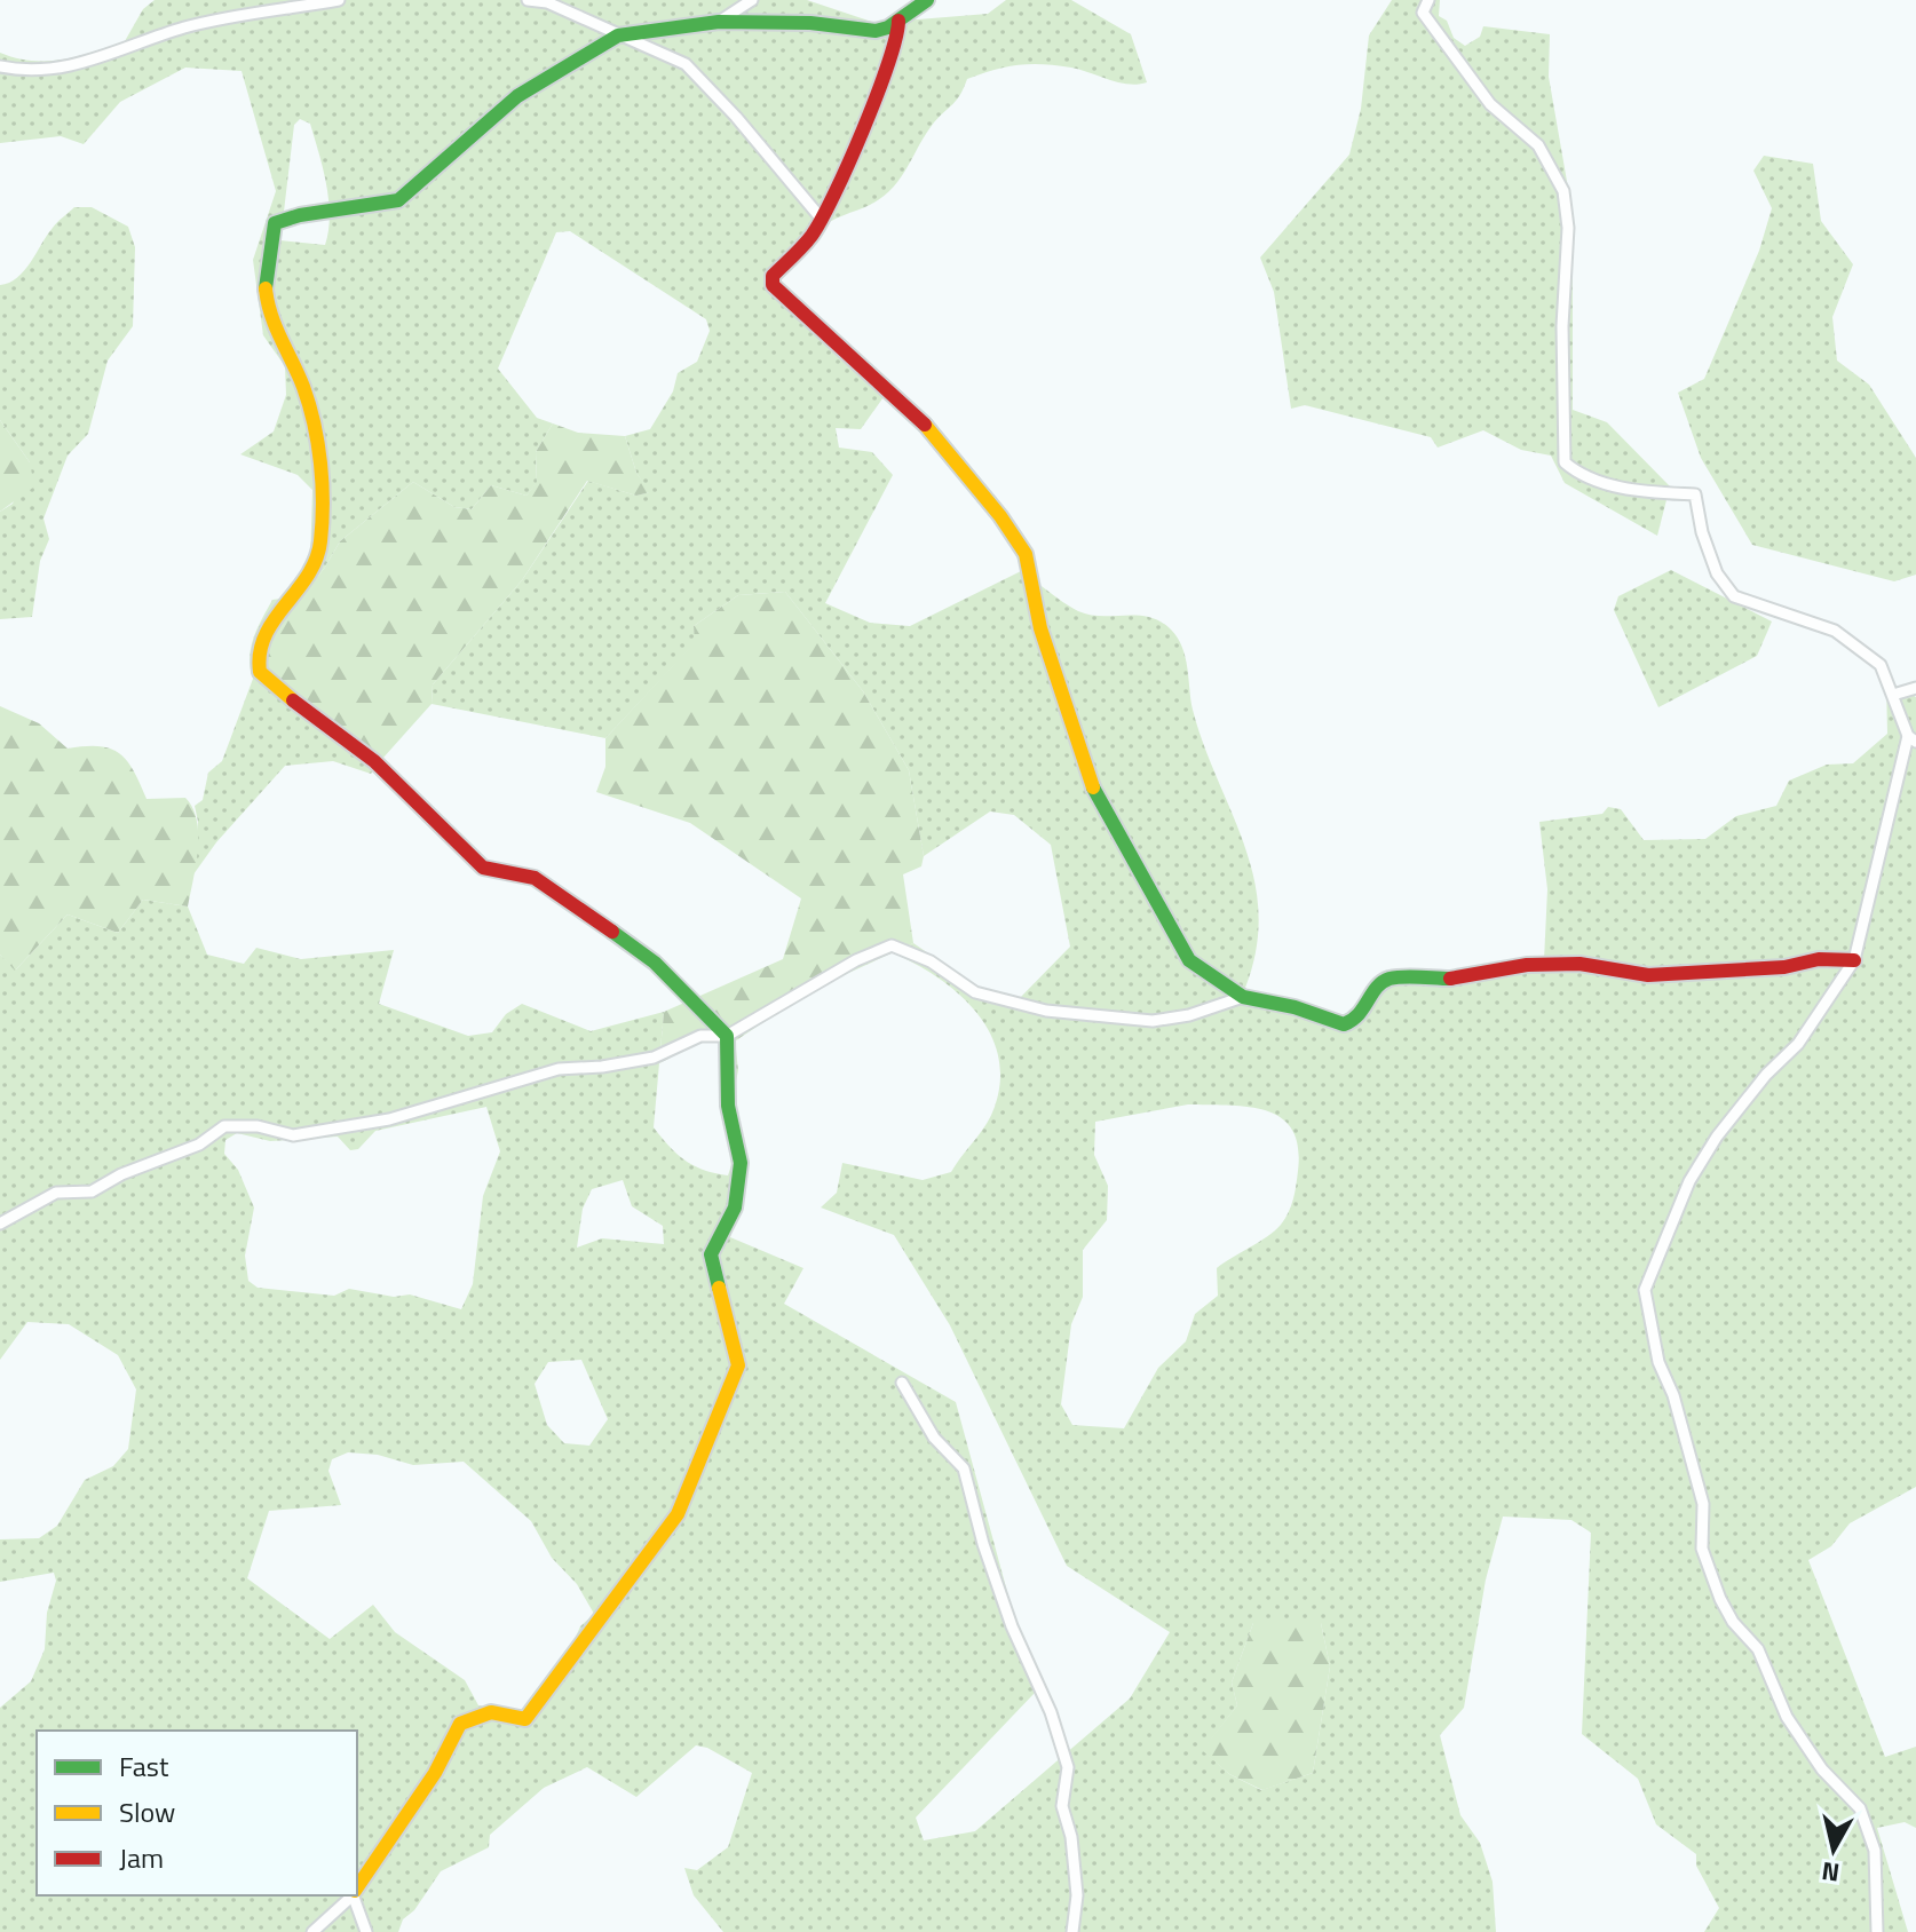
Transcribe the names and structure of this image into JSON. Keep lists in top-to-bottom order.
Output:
{
  "legend": ["Fast", "Slow", "Jam"],
  "north": "bottom"
}
